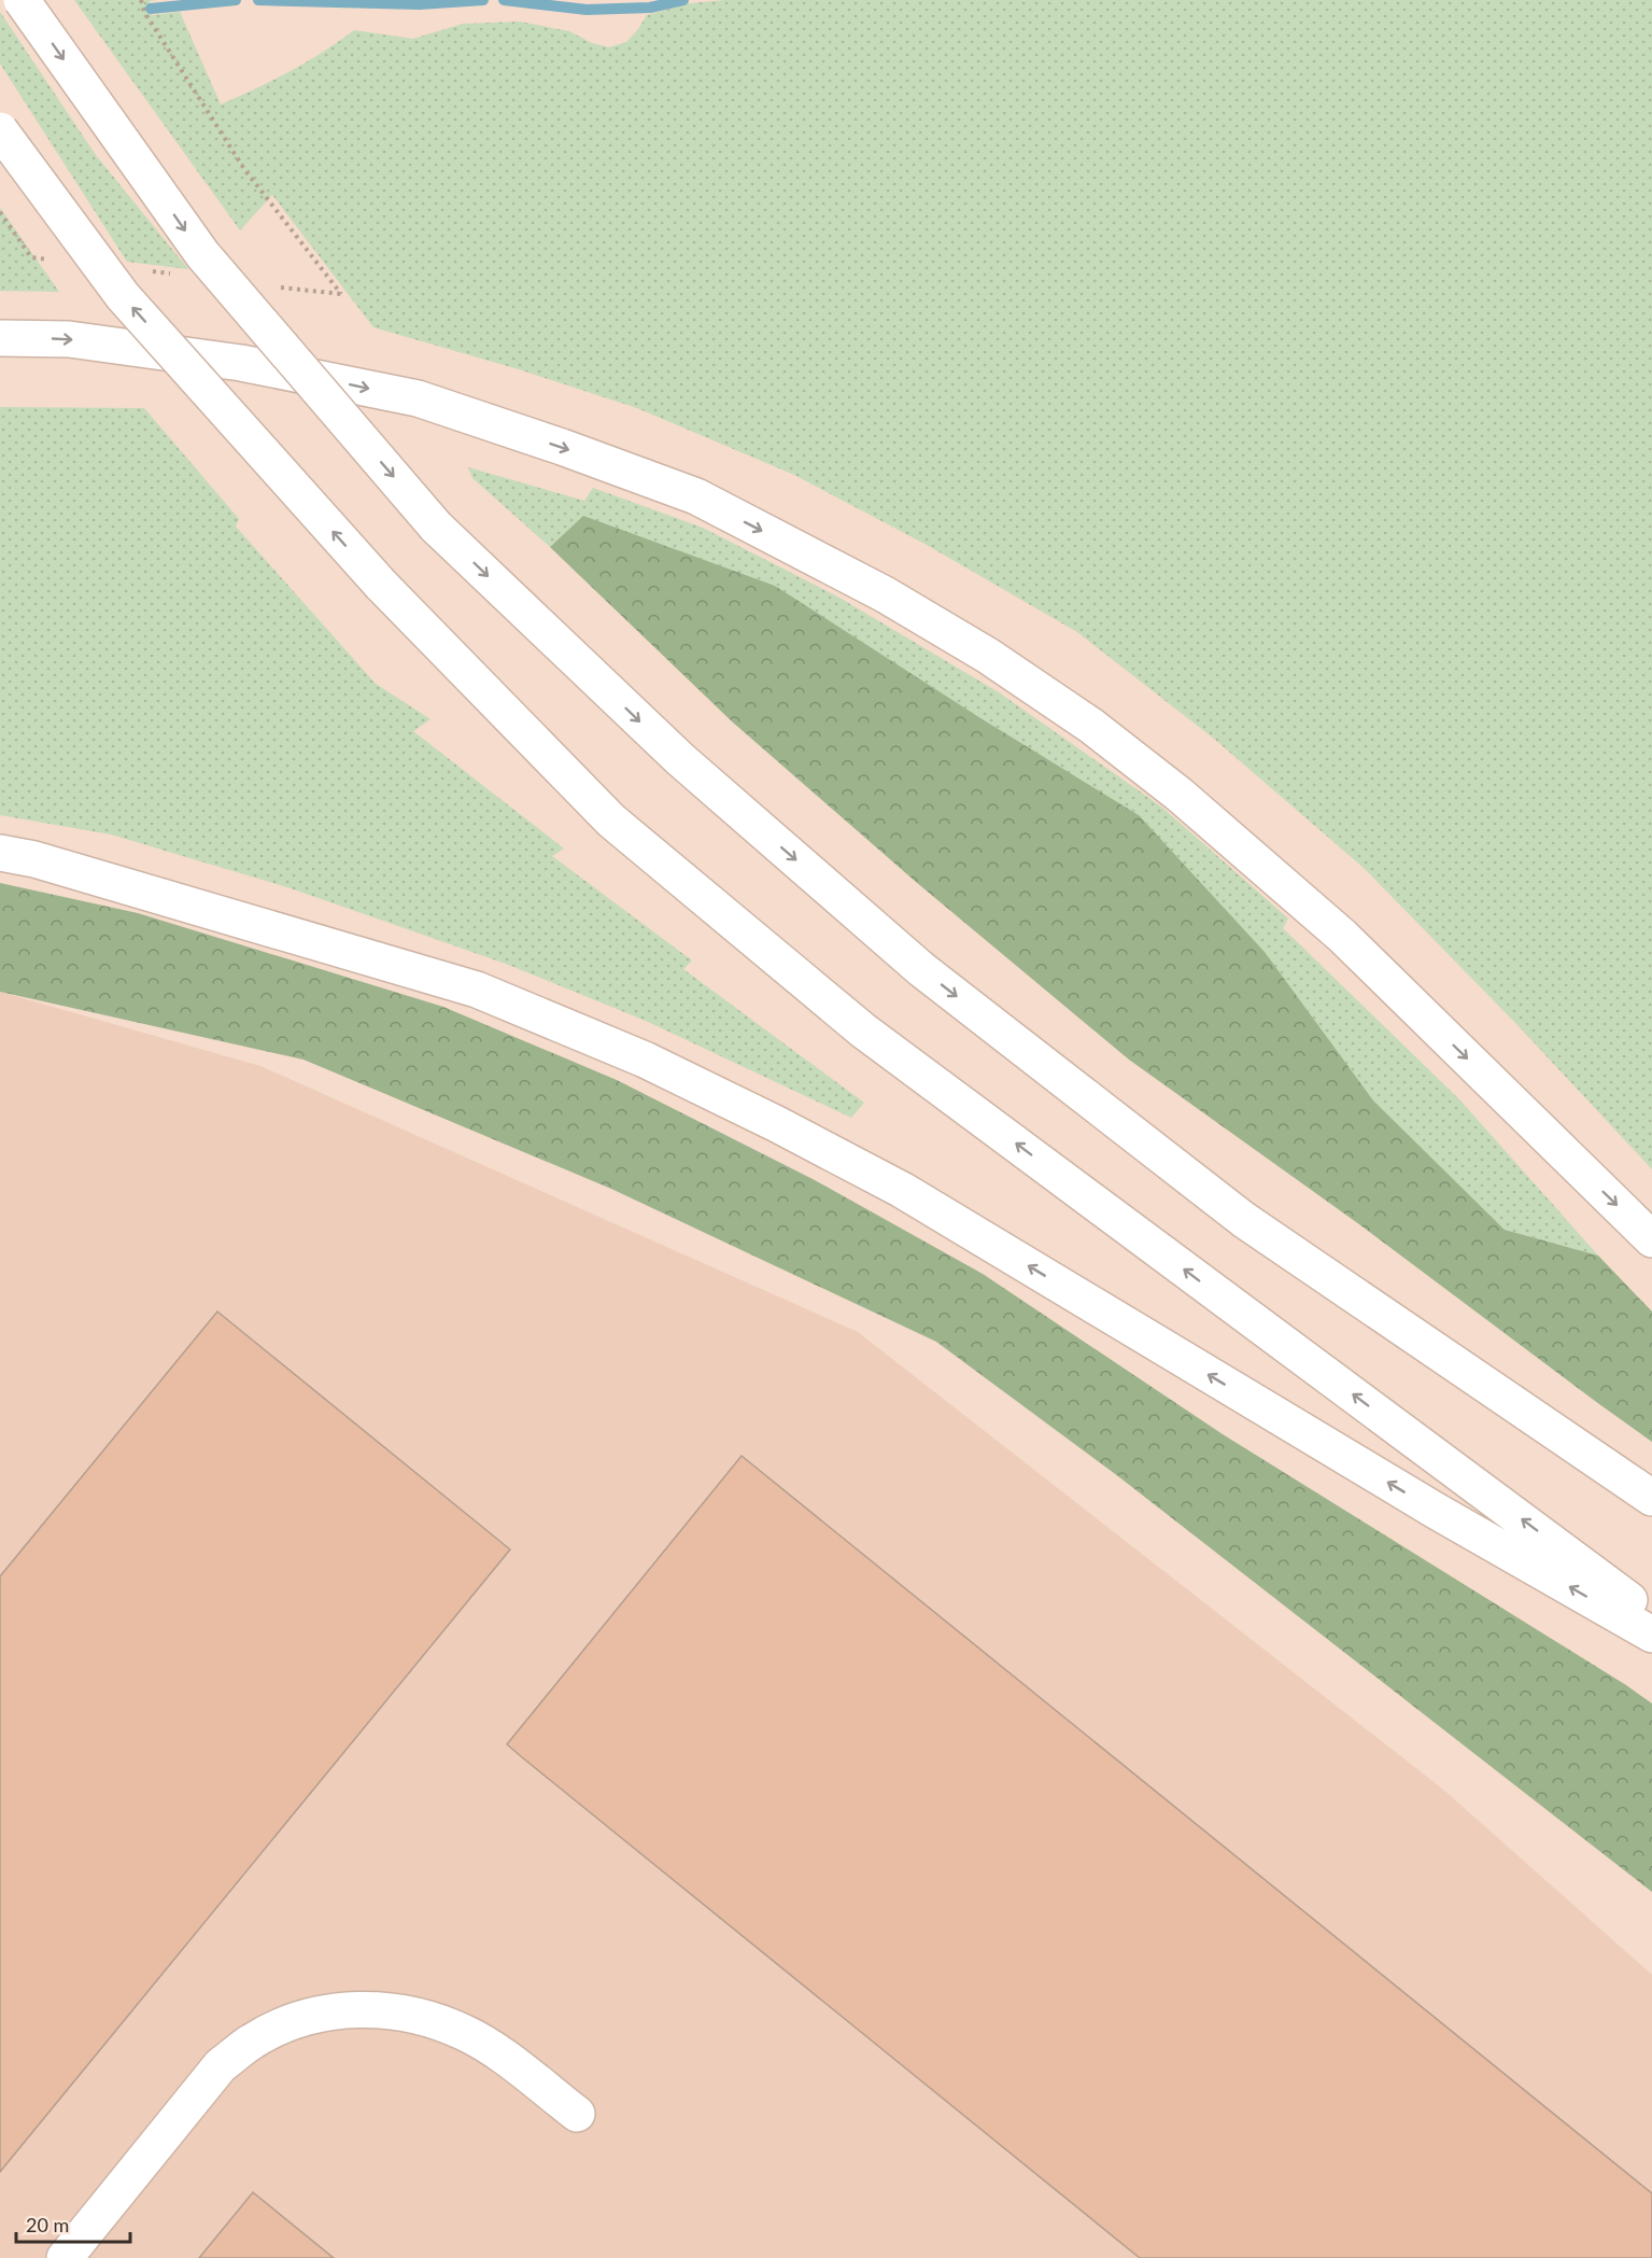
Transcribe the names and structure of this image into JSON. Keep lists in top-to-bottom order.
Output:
{
  "scale_bar": "20 m"
}
